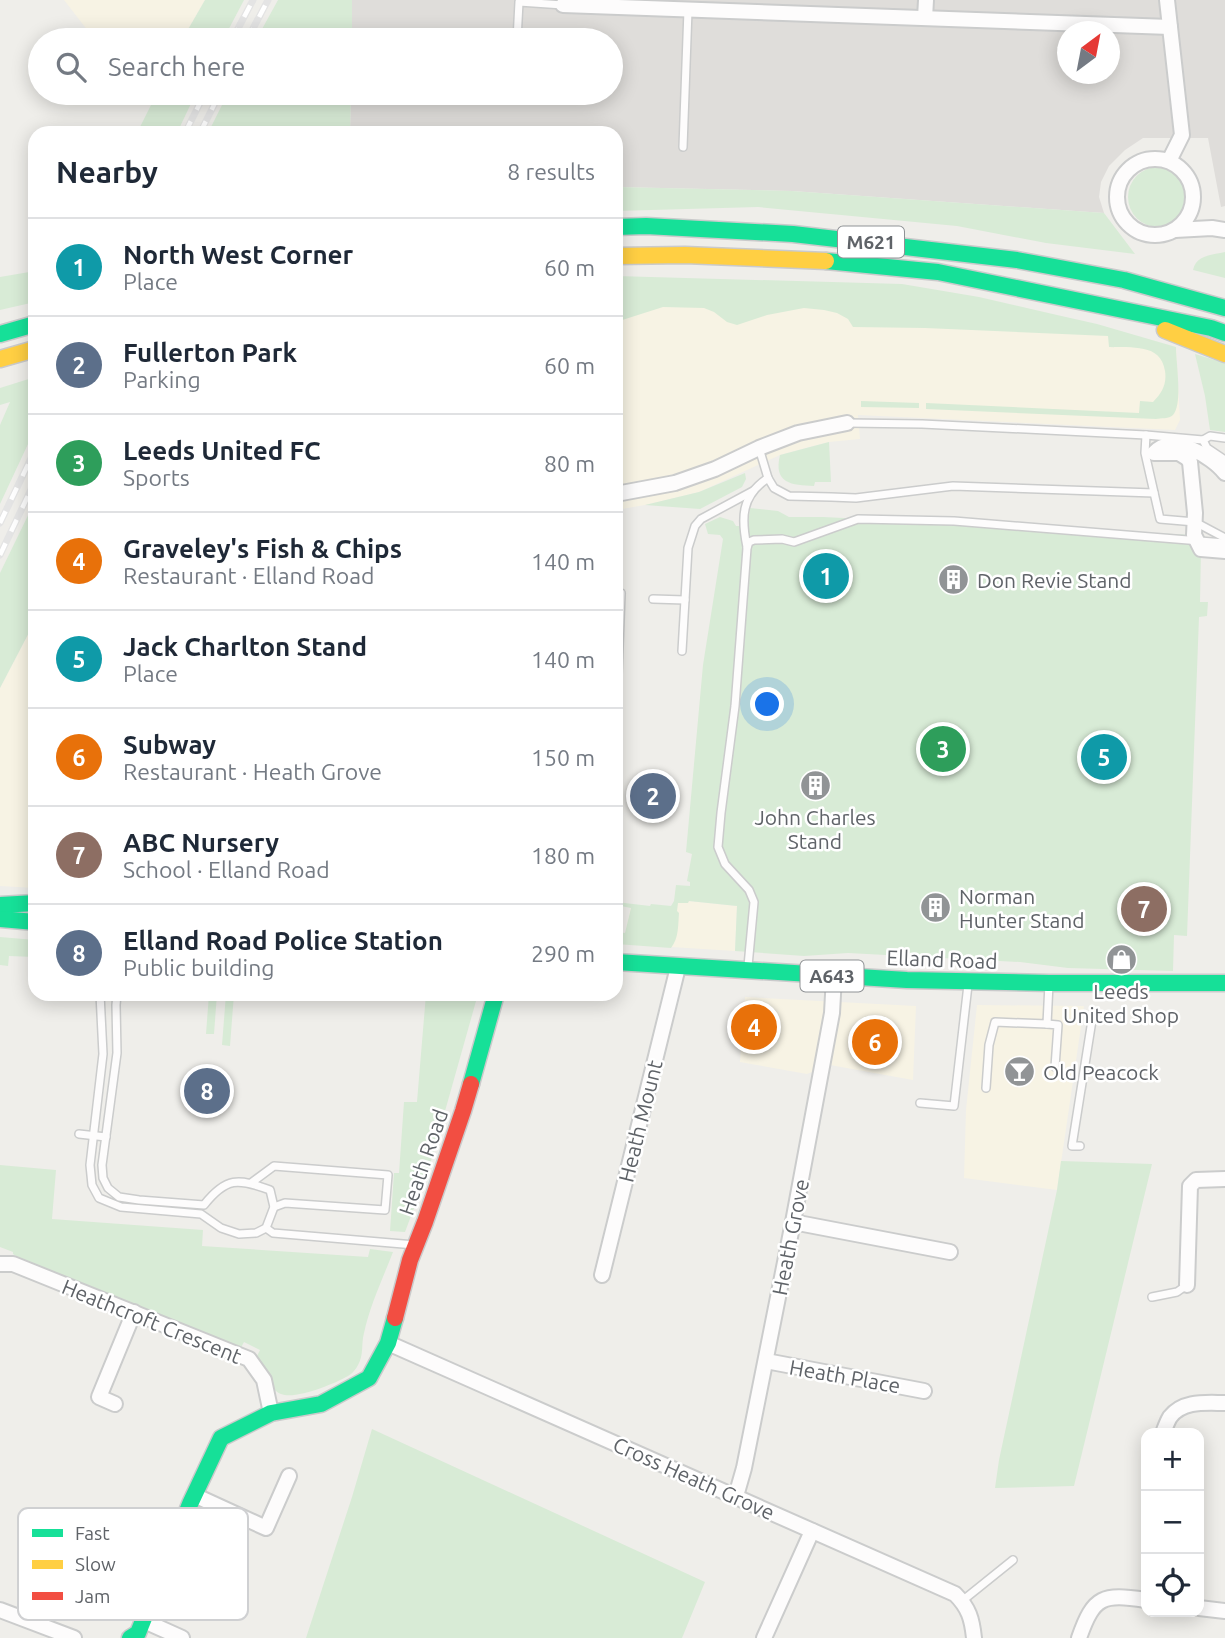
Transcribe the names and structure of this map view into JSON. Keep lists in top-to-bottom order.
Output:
{
  "streets": {
    "main road": [
      "M621",
      "Elland Road",
      "A643",
      "Heath Road"
    ],
    "street": [
      "Heath Mount",
      "Heath Grove",
      "Heathcroft Crescent",
      "Heath Place",
      "Cross Heath Grove"
    ]
  },
  "crossings": [
    ["Elland Road", "Heath Mount"],
    ["Elland Road", "Heath Grove"],
    ["Heath Road", "Heathcroft Crescent"],
    ["Heath Road", "Cross Heath Grove"],
    ["Heath Grove", "Heath Place"],
    ["Heath Grove", "Cross Heath Grove"]
  ],
  "places": {
    "building": ["Don Revie Stand", "John Charles Stand", "Norman Hunter Stand"],
    "shop": ["Leeds United Shop"],
    "bar": ["Old Peacock"]
  },
  "legend": ["Fast", "Slow", "Jam"],
  "north": "top right",
  "page": {
    "search": "Search here",
    "heading": ["Nearby", "8 results"],
    "list": [
      {
        "mark": "1",
        "name": "North West Corner",
        "note": "Place",
        "value": "60 m"
      },
      {
        "mark": "2",
        "name": "Fullerton Park",
        "note": "Parking",
        "value": "60 m"
      },
      {
        "mark": "3",
        "name": "Leeds United FC",
        "note": "Sports",
        "value": "80 m"
      },
      {
        "mark": "4",
        "name": "Graveley's Fish & Chips",
        "note": "Restaurant · Elland Road",
        "value": "140 m"
      },
      {
        "mark": "5",
        "name": "Jack Charlton Stand",
        "note": "Place",
        "value": "140 m"
      },
      {
        "mark": "6",
        "name": "Subway",
        "note": "Restaurant · Heath Grove",
        "value": "150 m"
      },
      {
        "mark": "7",
        "name": "ABC Nursery",
        "note": "School · Elland Road",
        "value": "180 m"
      },
      {
        "mark": "8",
        "name": "Elland Road Police Station",
        "note": "Public building",
        "value": "290 m"
      }
    ],
    "pins": [
      "1",
      "3",
      "5",
      "2",
      "7",
      "4",
      "6",
      "8"
    ],
    "map_buttons": ["+", "−"]
  }
}
